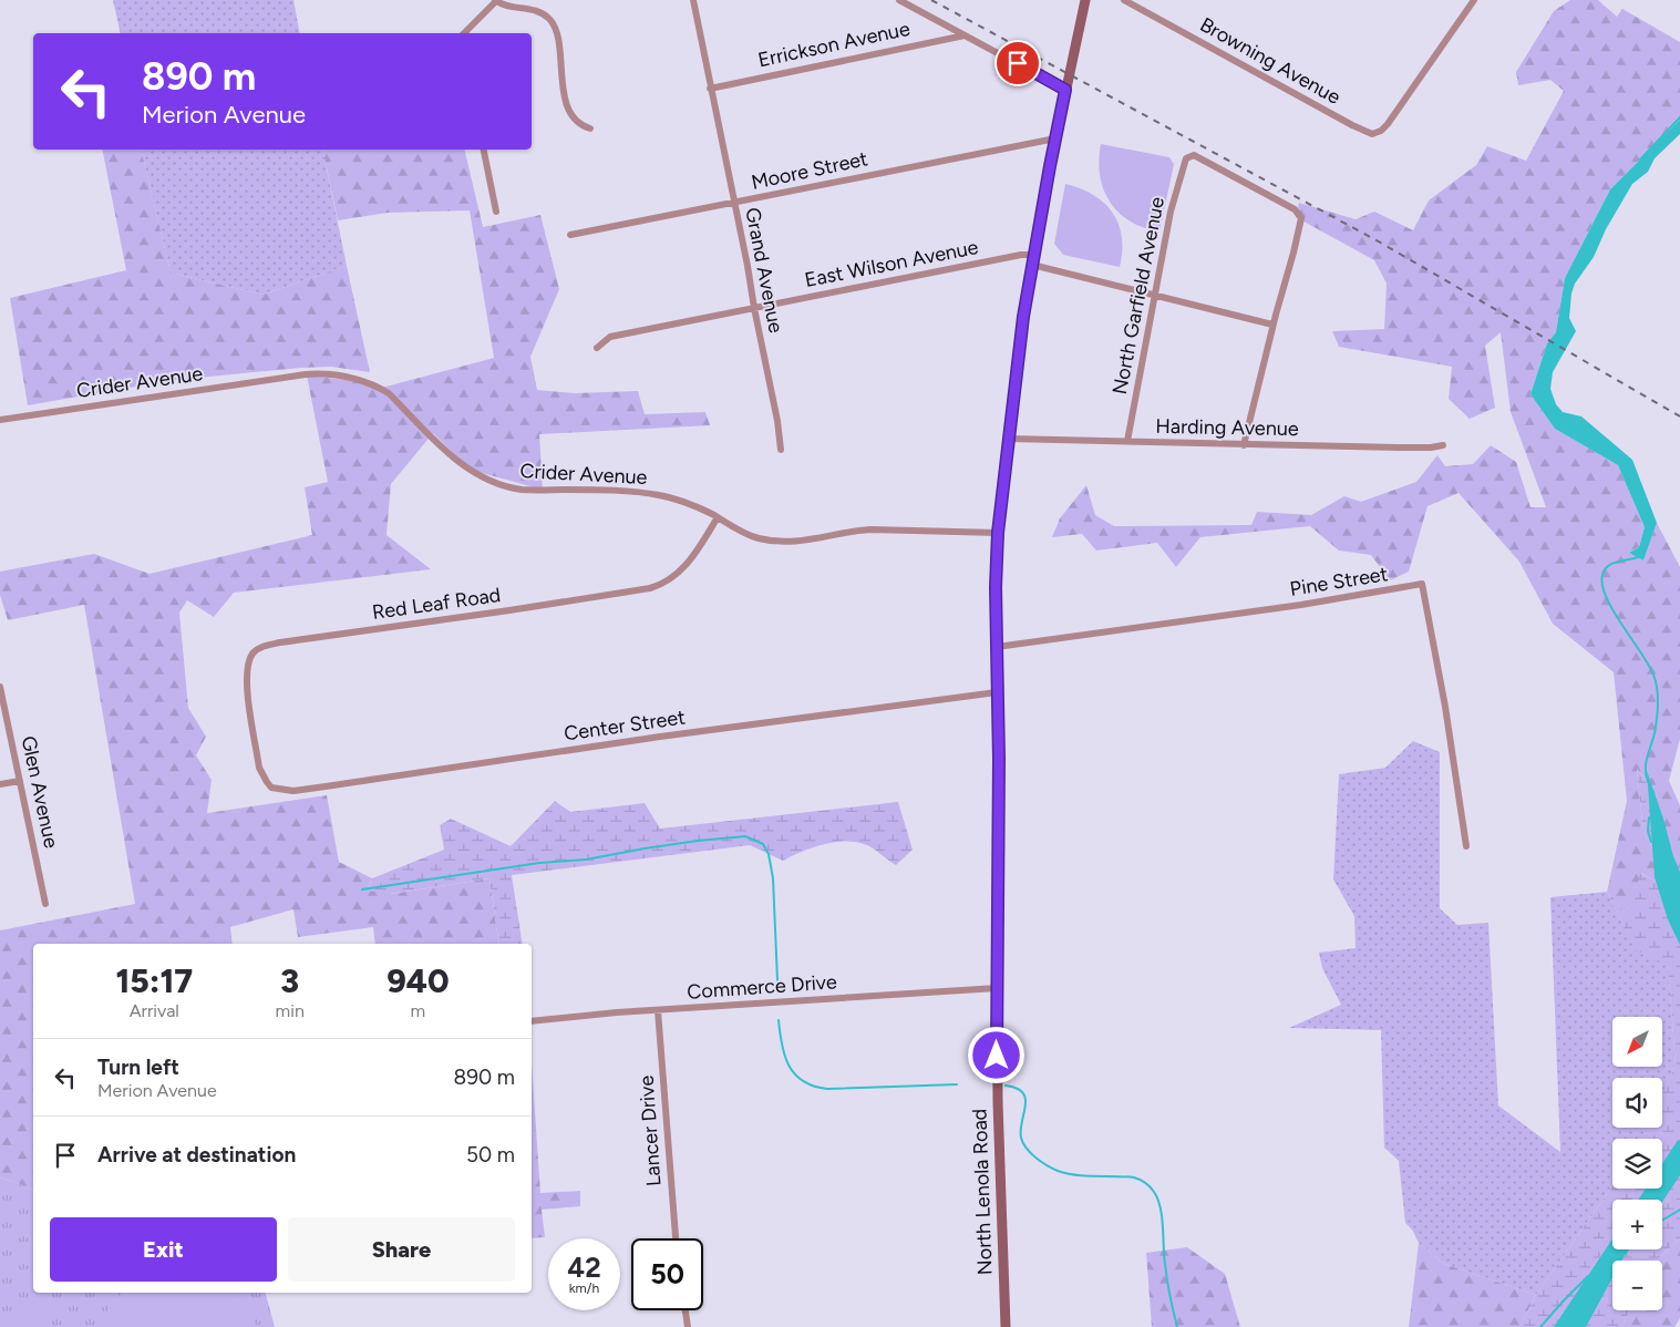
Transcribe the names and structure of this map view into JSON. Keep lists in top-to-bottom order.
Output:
{
  "streets": {
    "main road": ["North Lenola Road"],
    "street": [
      "Errickson Avenue",
      "Browning Avenue",
      "Moore Street",
      "East Wilson Avenue",
      "Grand Avenue",
      "North Garfield Avenue",
      "Crider Avenue",
      "Harding Avenue",
      "Pine Street",
      "Red Leaf Road",
      "Center Street",
      "Glen Avenue",
      "Commerce Drive",
      "Lancer Drive"
    ]
  },
  "crossings": [
    ["Errickson Avenue", "Grand Avenue"],
    ["Moore Street", "Grand Avenue"],
    ["Moore Street", "North Lenola Road"],
    ["East Wilson Avenue", "Grand Avenue"],
    ["East Wilson Avenue", "North Lenola Road"],
    ["North Garfield Avenue", "Harding Avenue"],
    ["Crider Avenue", "Red Leaf Road"],
    ["Crider Avenue", "North Lenola Road"],
    ["Harding Avenue", "North Lenola Road"],
    ["Pine Street", "North Lenola Road"],
    ["Red Leaf Road", "Center Street"],
    ["Center Street", "North Lenola Road"],
    ["Commerce Drive", "Lancer Drive"],
    ["Commerce Drive", "North Lenola Road"]
  ],
  "north": "bottom left",
  "page": {
    "turn": ["890 m", "Merion Avenue"],
    "eta": [
      "15:17",
      "Arrival",
      "3",
      "min",
      "940",
      "m"
    ],
    "map_buttons": ["+", "−"],
    "list": [
      {
        "name": "Turn left",
        "note": "Merion Avenue",
        "value": "890 m"
      },
      {
        "name": "Arrive at destination",
        "value": "50 m"
      }
    ],
    "buttons": ["Exit", "Share"],
    "speed": "42 km/h",
    "limit": "50"
  }
}
